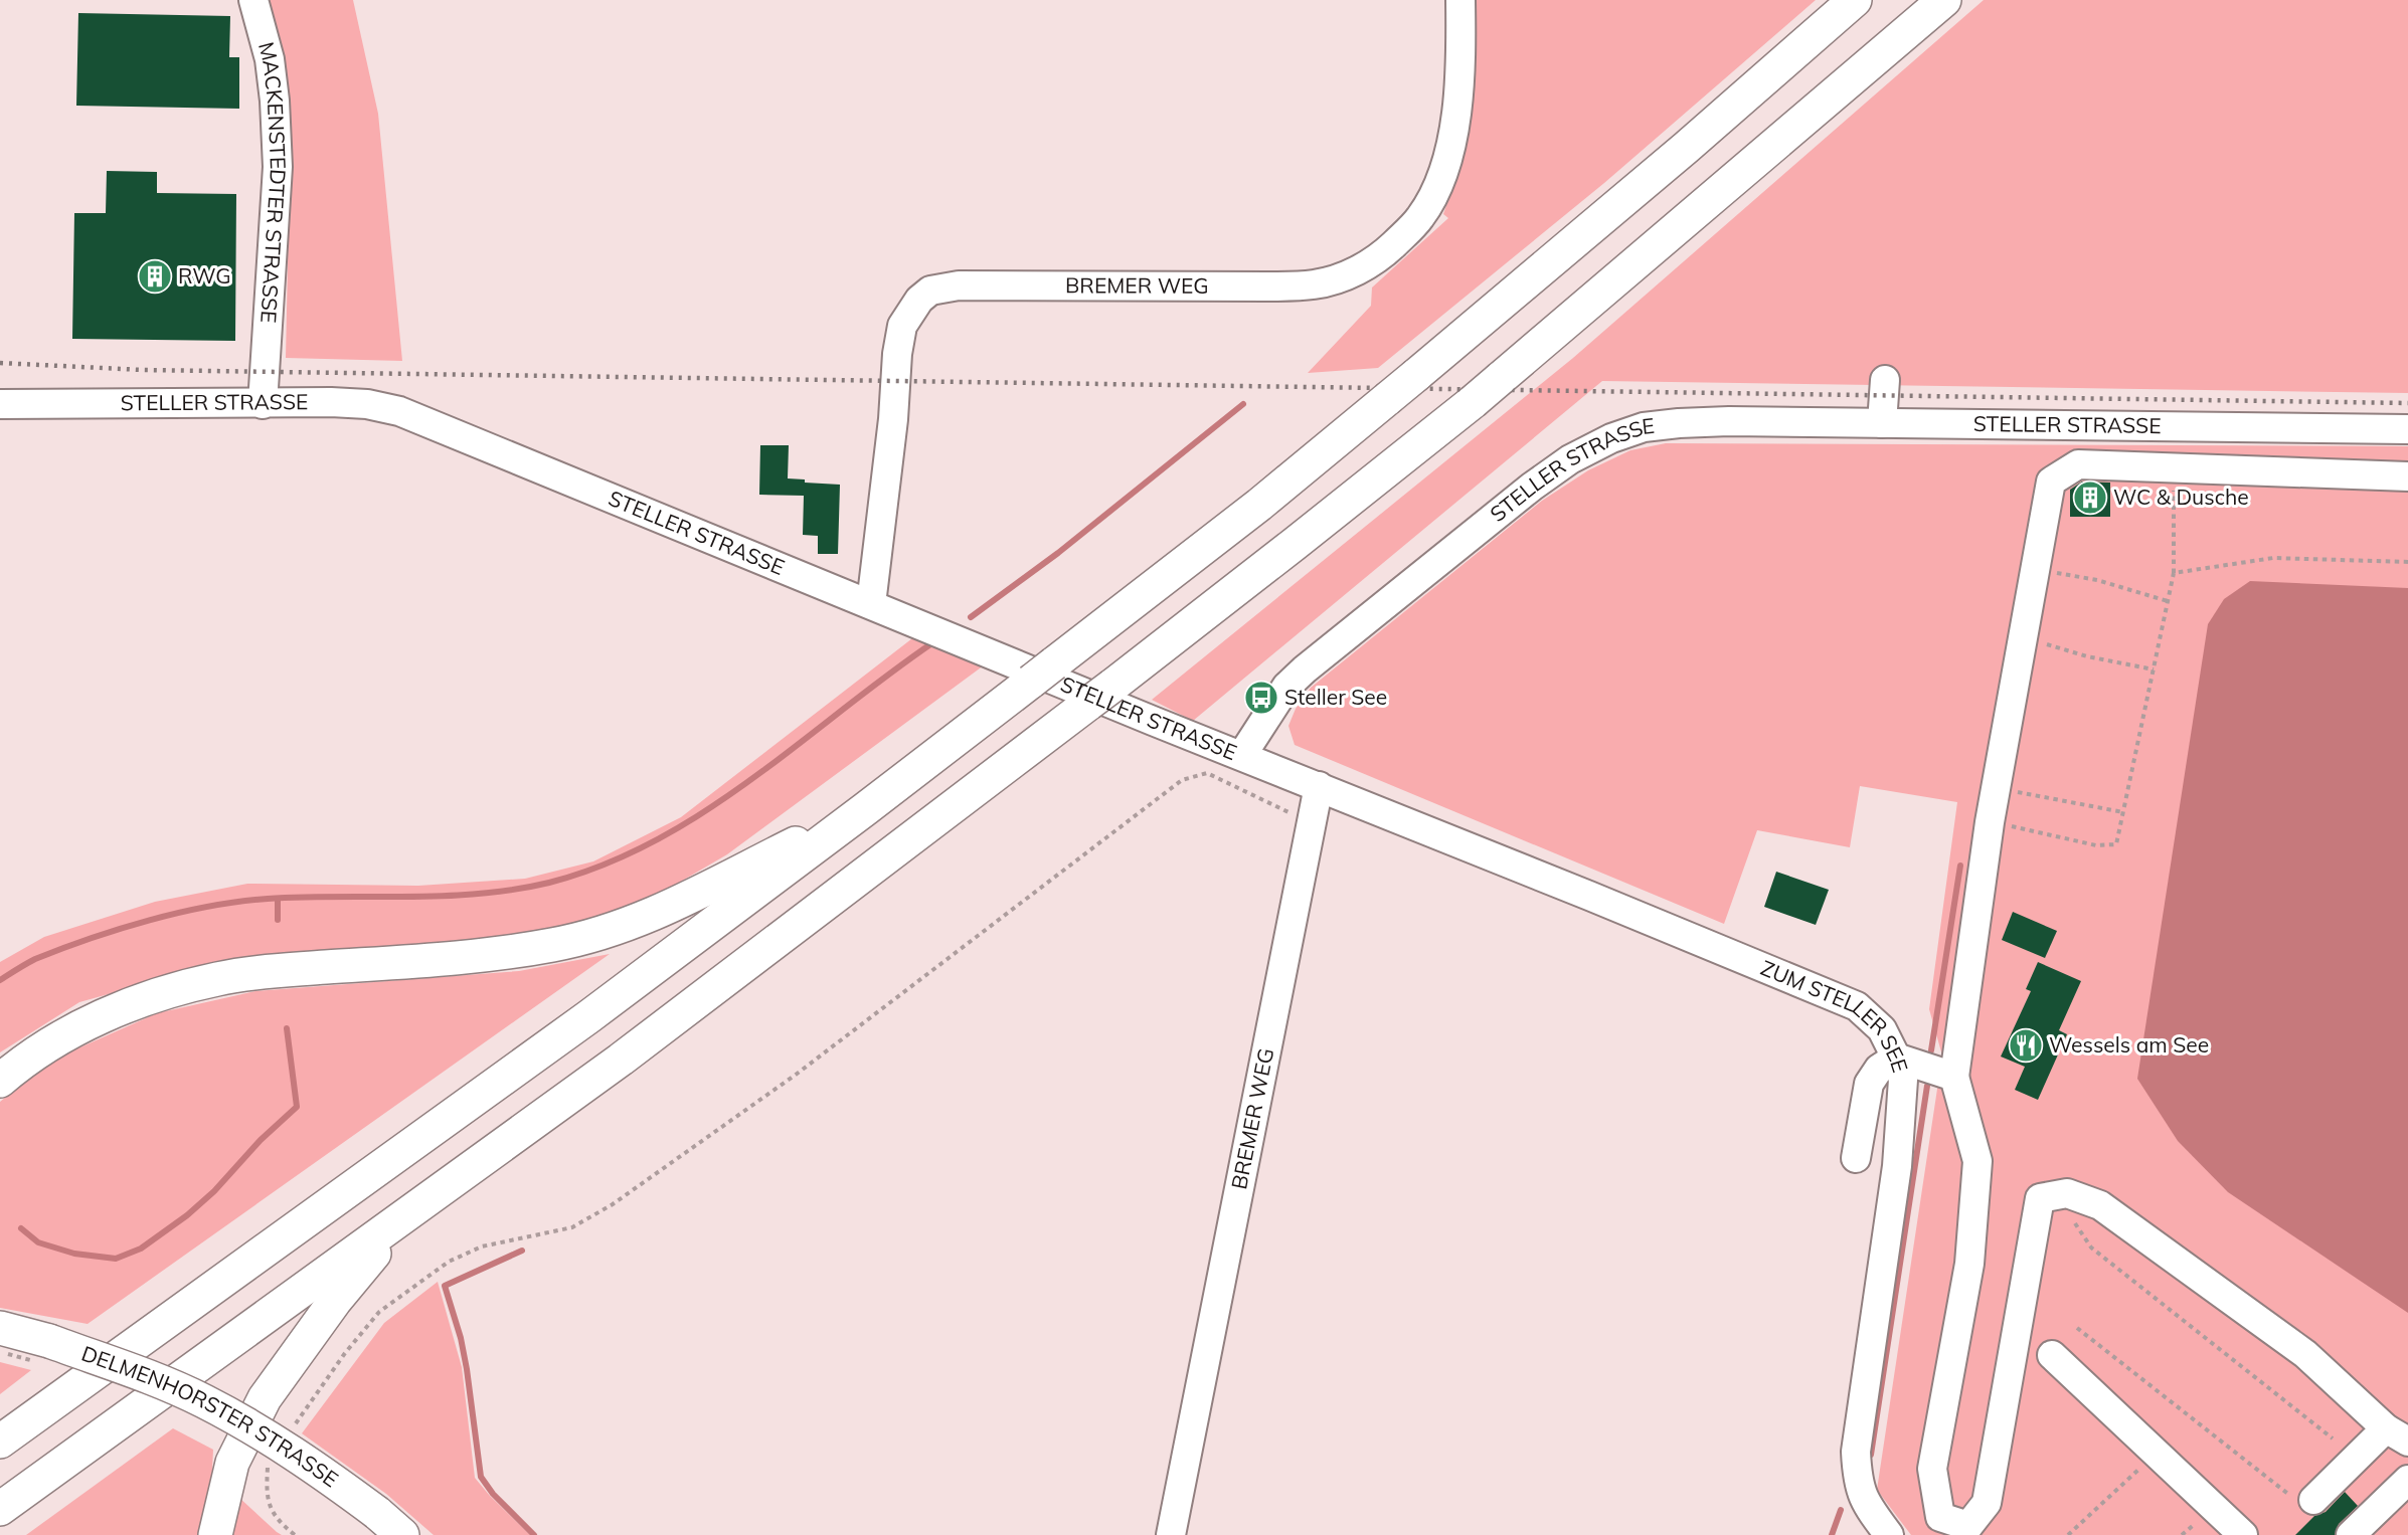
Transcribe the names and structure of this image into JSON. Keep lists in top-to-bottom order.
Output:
{
  "streets": {
    "main road": ["DELMENHORSTER STRASSE"],
    "street": [
      "MACKENSTEDTER STRASSE",
      "BREMER WEG",
      "STELLER STRASSE",
      "ZUM STELLER SEE"
    ]
  },
  "crossings": [
    ["MACKENSTEDTER STRASSE", "STELLER STRASSE"],
    ["BREMER WEG", "STELLER STRASSE"],
    ["BREMER WEG", "ZUM STELLER SEE"]
  ],
  "places": {
    "building": ["RWG", "WC & Dusche"],
    "bus stop": ["Steller See"],
    "restaurant": ["Wessels am See"]
  }
}
